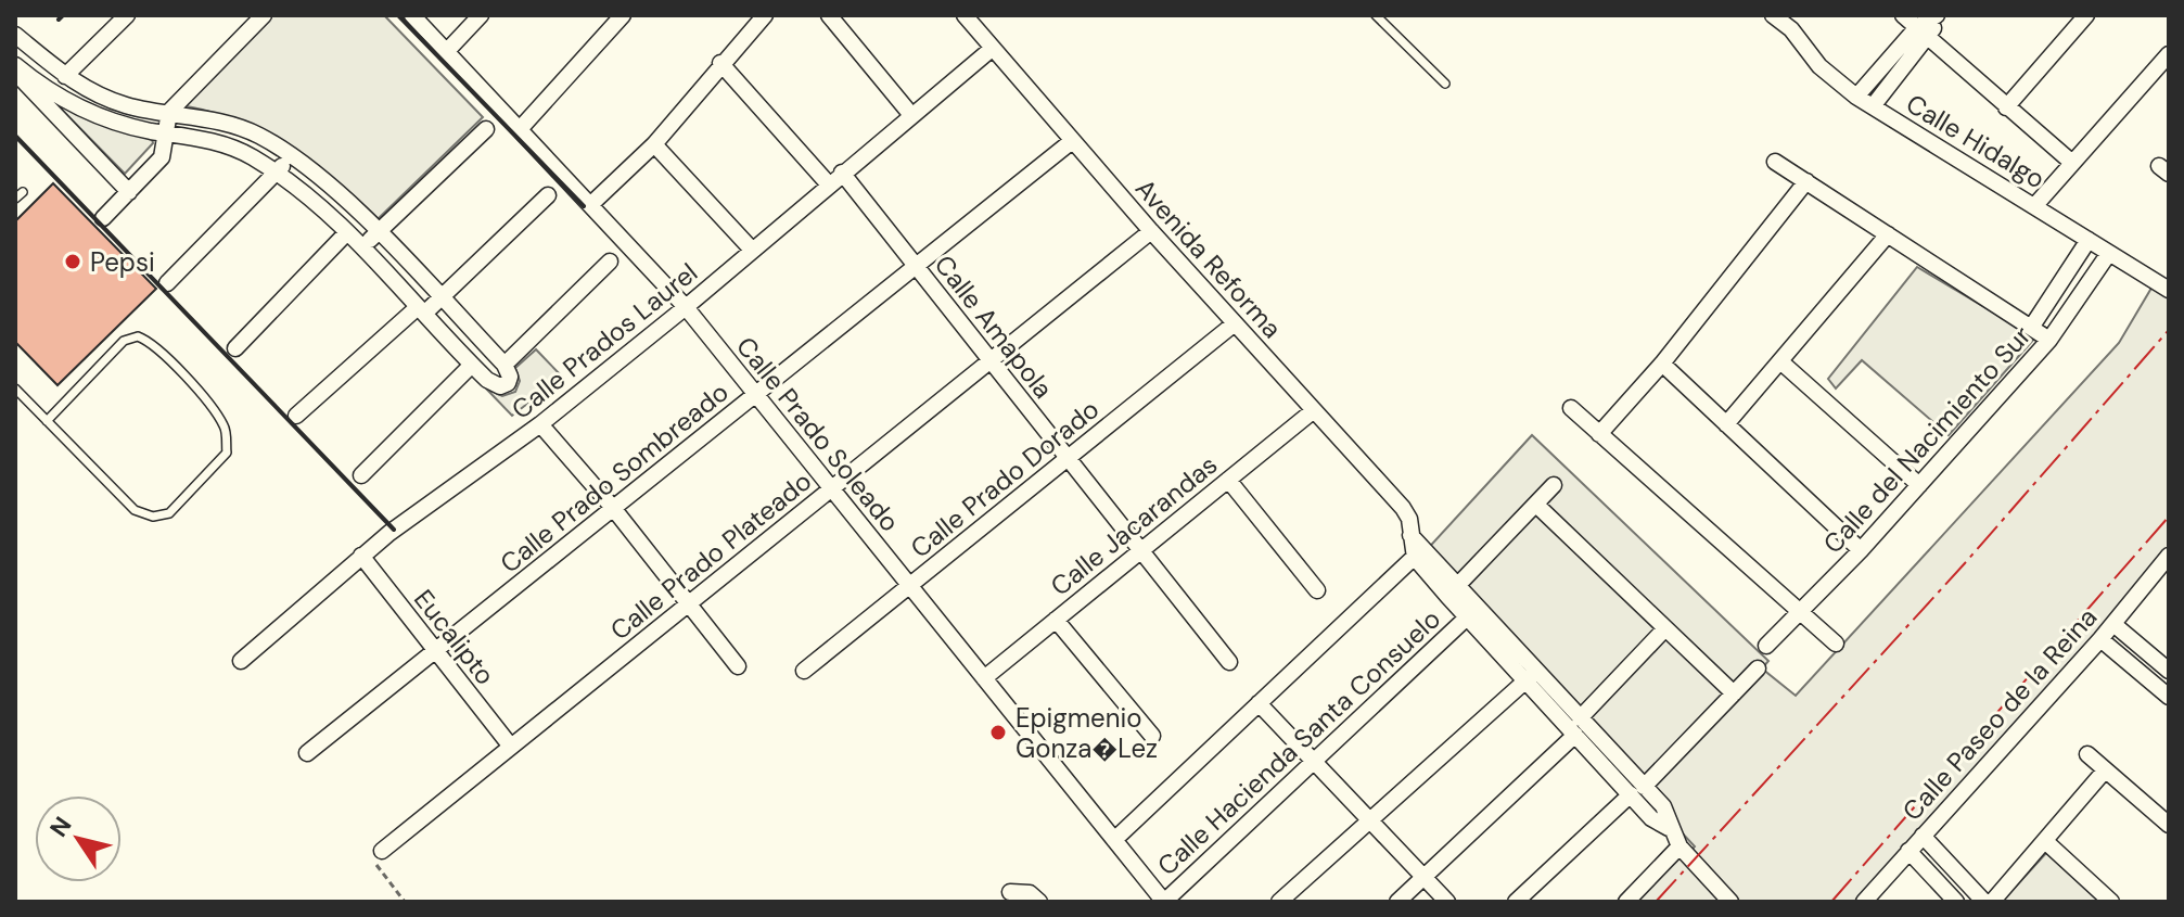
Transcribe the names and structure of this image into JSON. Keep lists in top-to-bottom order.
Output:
{
  "streets": {
    "street": [
      "Calle Hidalgo",
      "Avenida Reforma",
      "Calle Amapola",
      "Calle Prados Laurel",
      "Calle Prado Soleado",
      "Calle del Nacimiento Sur",
      "Calle Prado Sombreado",
      "Calle Prado Dorado",
      "Calle Jacarandas",
      "Calle Prado Plateado",
      "Eucalipto",
      "Calle Paseo de la Reina",
      "Calle Hacienda Santa Consuelo"
    ]
  },
  "crossings": [
    ["Calle Hidalgo", "Calle del Nacimiento Sur"],
    ["Avenida Reforma", "Calle Prados Laurel"],
    ["Avenida Reforma", "Calle Prado Sombreado"],
    ["Avenida Reforma", "Calle Prado Dorado"],
    ["Avenida Reforma", "Calle Jacarandas"],
    ["Avenida Reforma", "Calle Prado Plateado"],
    ["Avenida Reforma", "Calle Hacienda Santa Consuelo"],
    ["Calle Amapola", "Calle Prados Laurel"],
    ["Calle Amapola", "Calle Prado Sombreado"],
    ["Calle Amapola", "Calle Prado Dorado"],
    ["Calle Amapola", "Calle Jacarandas"],
    ["Calle Amapola", "Calle Prado Plateado"],
    ["Calle Prados Laurel", "Calle Prado Soleado"],
    ["Calle Prados Laurel", "Eucalipto"],
    ["Calle Prado Soleado", "Calle Prado Sombreado"],
    ["Calle Prado Soleado", "Calle Prado Dorado"],
    ["Calle Prado Soleado", "Calle Jacarandas"],
    ["Calle Prado Soleado", "Calle Prado Plateado"],
    ["Calle Prado Soleado", "Calle Hacienda Santa Consuelo"],
    ["Calle Prado Sombreado", "Eucalipto"],
    ["Calle Prado Plateado", "Eucalipto"]
  ],
  "places": ["Pepsi", "Epigmenio Gonza�Lez"],
  "north": "top left"
}
